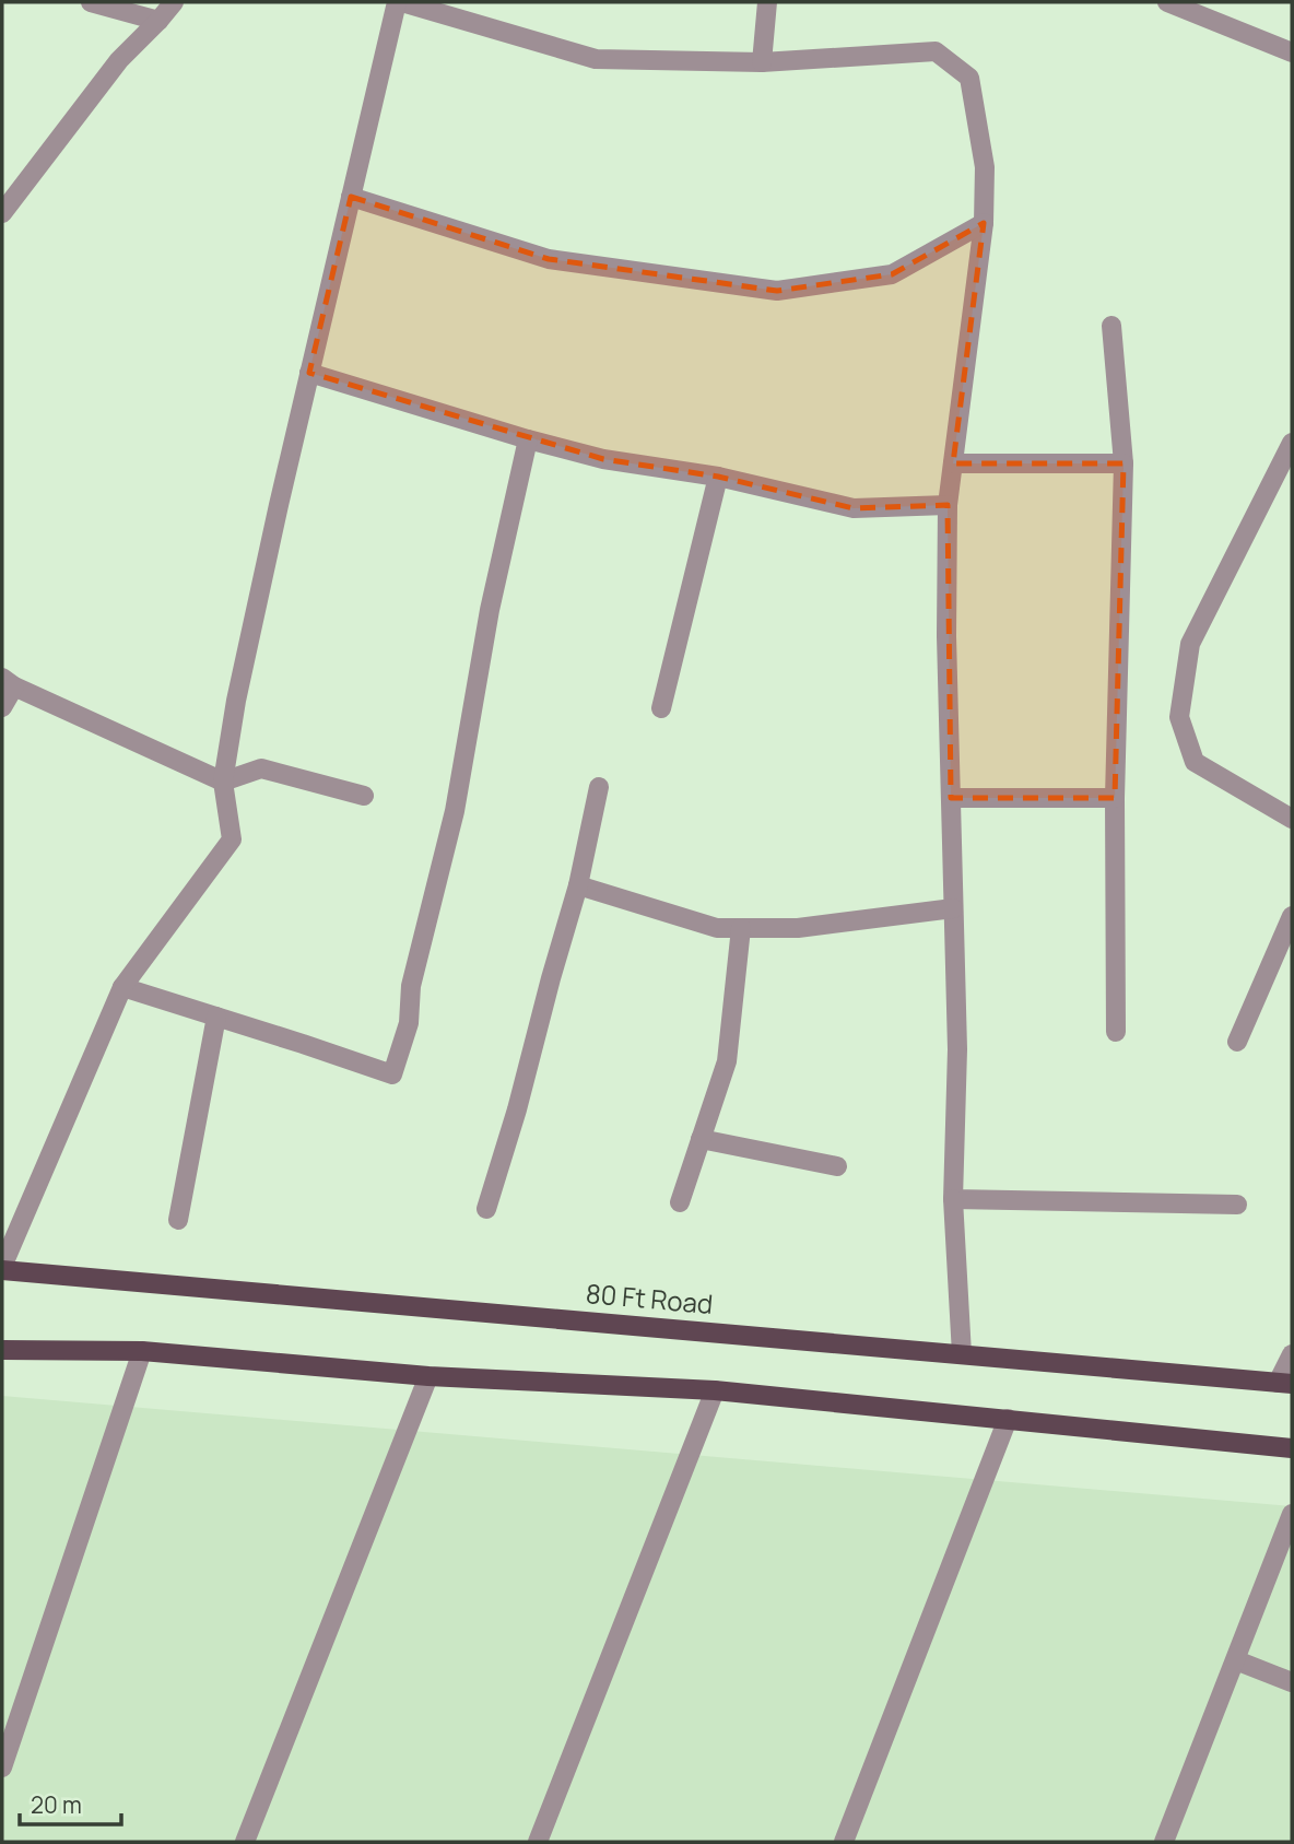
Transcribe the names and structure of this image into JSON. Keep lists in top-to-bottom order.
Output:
{
  "streets": {
    "main road": ["80 Ft Road"]
  },
  "scale_bar": "20 m"
}
